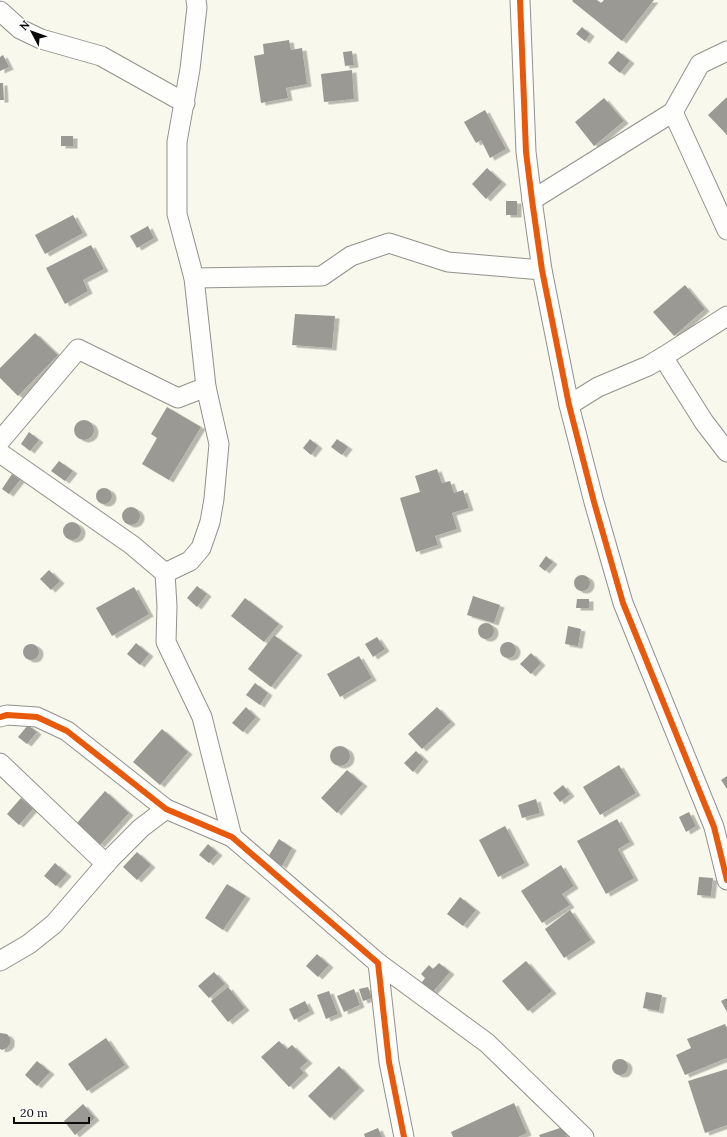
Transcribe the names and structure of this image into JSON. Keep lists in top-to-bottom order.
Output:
{
  "scale_bar": "20 m",
  "north": "top left"
}
